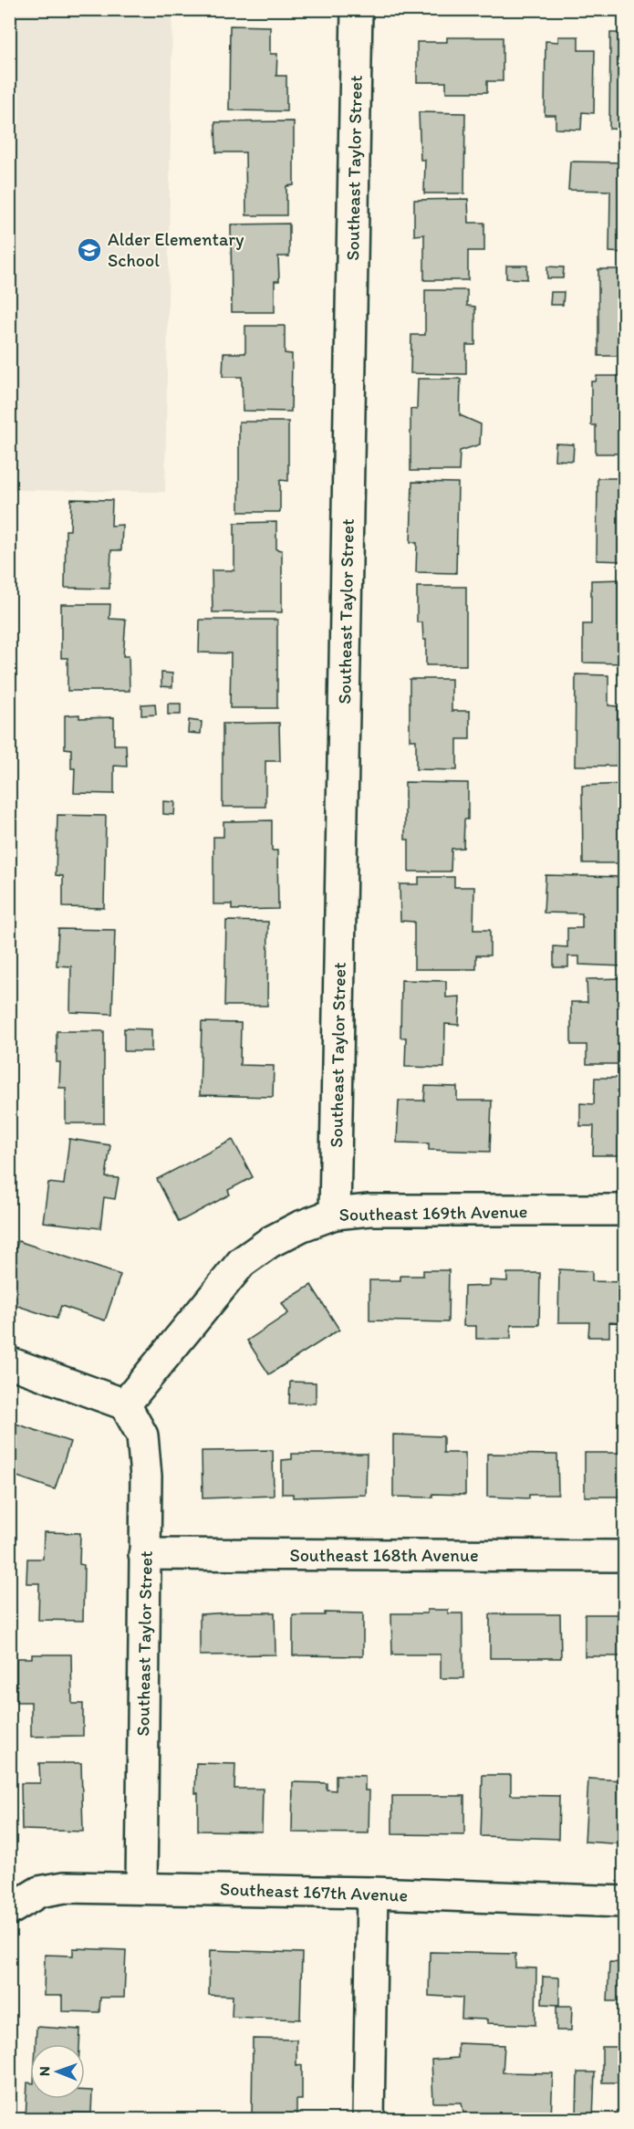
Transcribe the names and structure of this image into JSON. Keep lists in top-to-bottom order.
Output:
{
  "streets": {
    "street": [
      "Southeast Taylor Street",
      "Southeast 169th Avenue",
      "Southeast 168th Avenue",
      "Southeast 167th Avenue"
    ]
  },
  "crossings": [
    ["Southeast Taylor Street", "Southeast 169th Avenue"],
    ["Southeast Taylor Street", "Southeast 168th Avenue"],
    ["Southeast Taylor Street", "Southeast 167th Avenue"]
  ],
  "places": {
    "school or university": ["Alder Elementary School"]
  },
  "north": "left"
}
